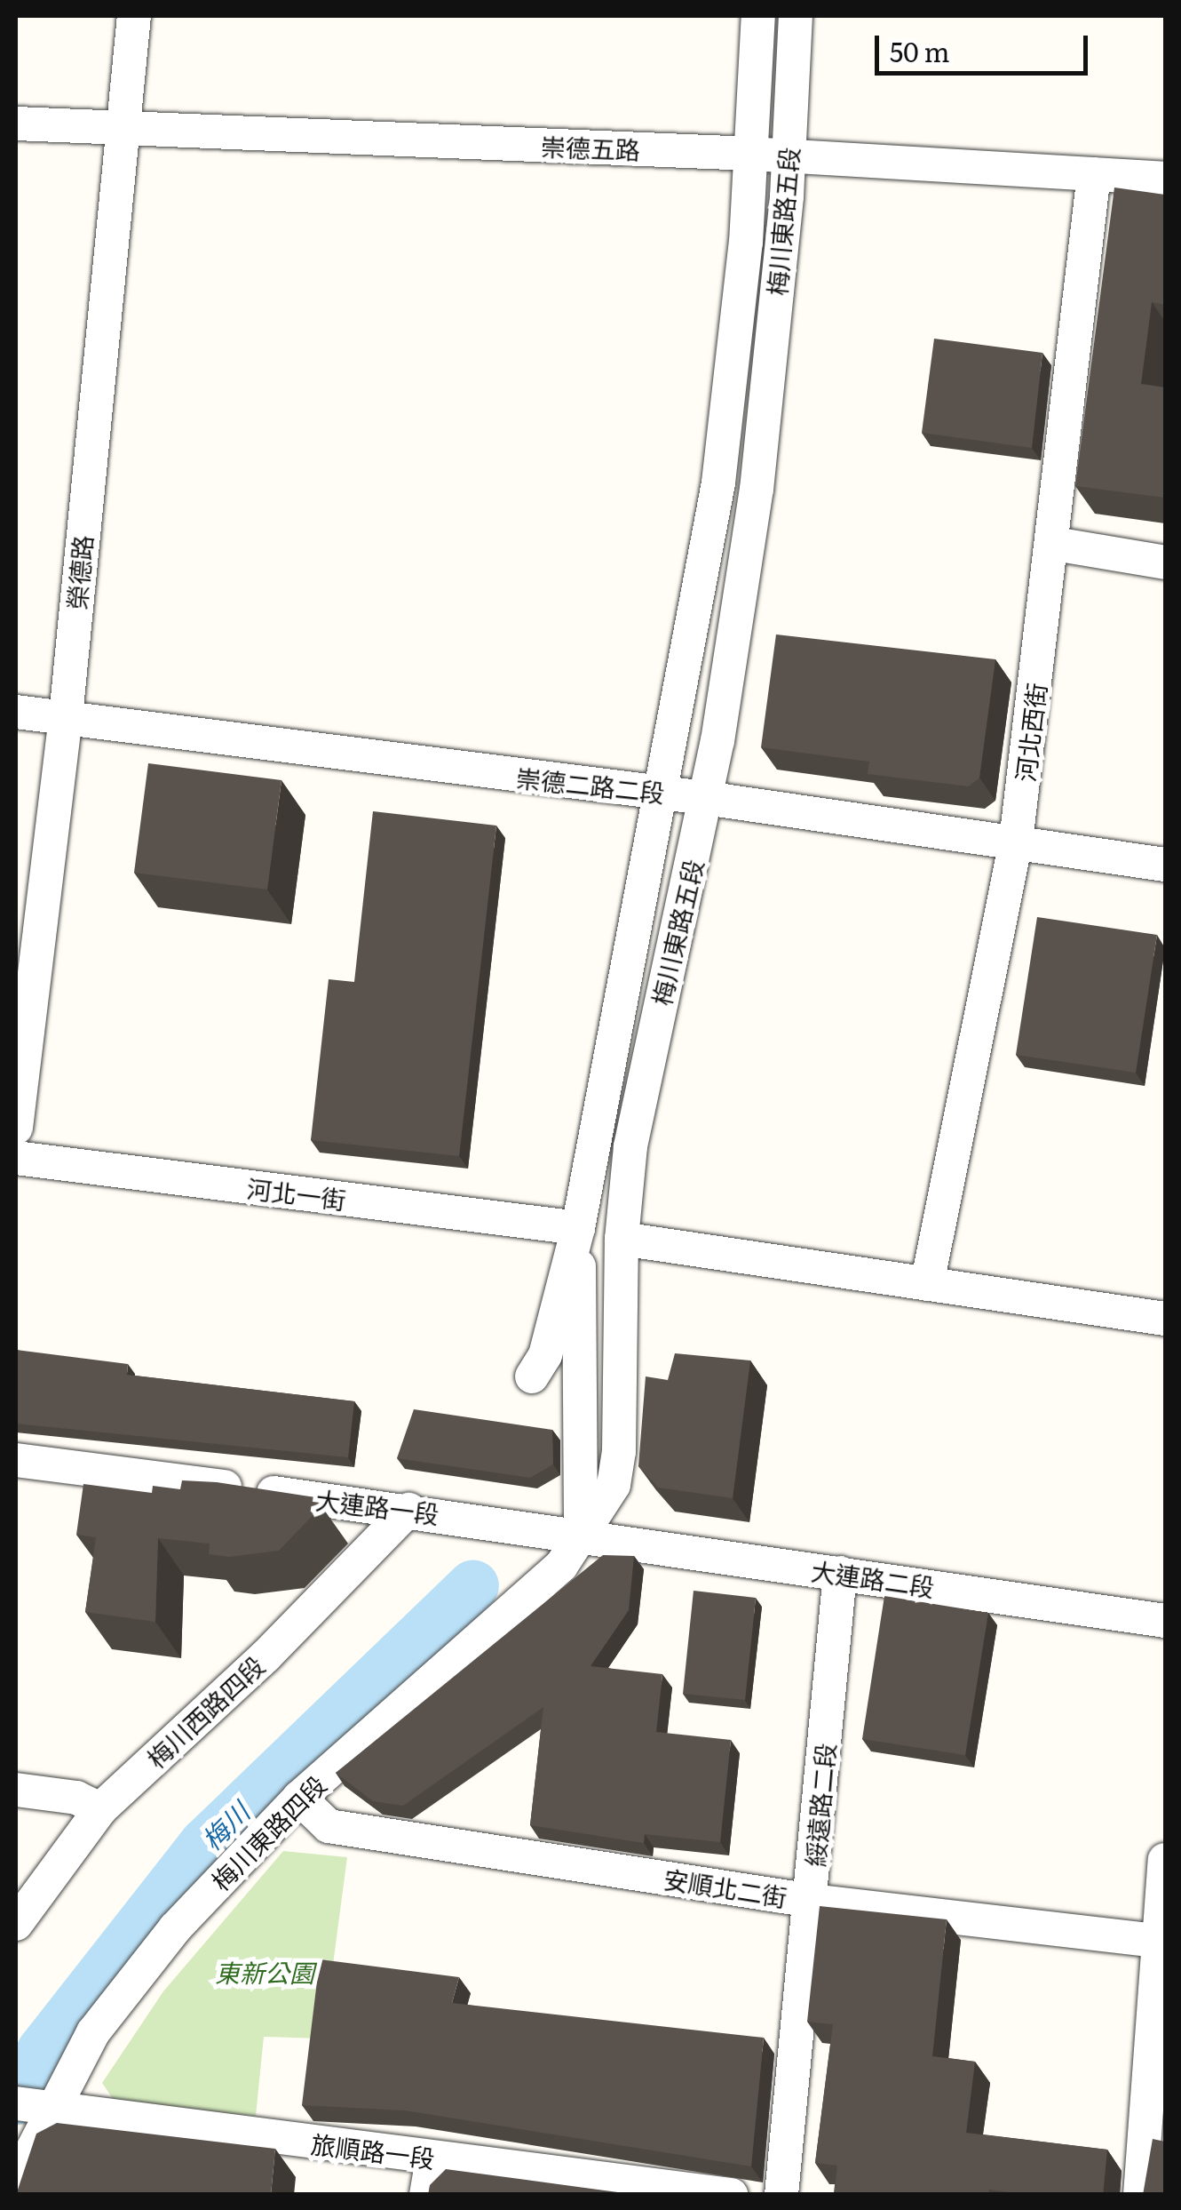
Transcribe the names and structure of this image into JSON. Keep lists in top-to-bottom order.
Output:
{
  "streets": {
    "street": [
      "崇德五路",
      "梅川東路五段",
      "榮德路",
      "河北西街",
      "崇德二路二段",
      "河北一街",
      "大連路一段",
      "大連路二段",
      "梅川西路四段",
      "綏遠路二段",
      "梅川東路四段",
      "安順北二街",
      "旅順路一段"
    ]
  },
  "crossings": [
    ["崇德五路", "梅川東路五段"],
    ["崇德五路", "榮德路"],
    ["崇德五路", "河北西街"],
    ["梅川東路五段", "崇德二路二段"],
    ["梅川東路五段", "河北一街"],
    ["梅川東路五段", "大連路一段"],
    ["梅川東路五段", "大連路二段"],
    ["梅川東路五段", "梅川東路四段"],
    ["榮德路", "崇德二路二段"],
    ["河北西街", "崇德二路二段"],
    ["大連路一段", "大連路二段"],
    ["大連路一段", "梅川西路四段"],
    ["大連路一段", "梅川東路四段"],
    ["大連路二段", "綏遠路二段"],
    ["大連路二段", "梅川東路四段"],
    ["綏遠路二段", "安順北二街"],
    ["梅川東路四段", "安順北二街"],
    ["梅川東路四段", "旅順路一段"]
  ],
  "water": ["梅川"],
  "parks": ["東新公園"],
  "scale_bar": "50 m"
}
